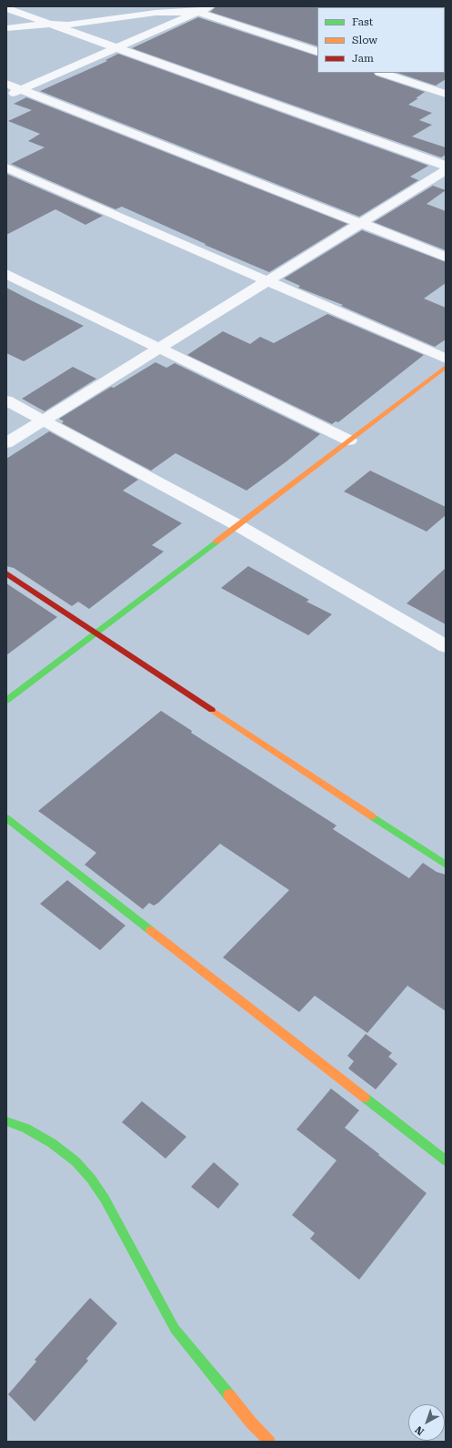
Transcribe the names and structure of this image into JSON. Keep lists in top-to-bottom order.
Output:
{
  "legend": ["Fast", "Slow", "Jam"],
  "north": "bottom left"
}
